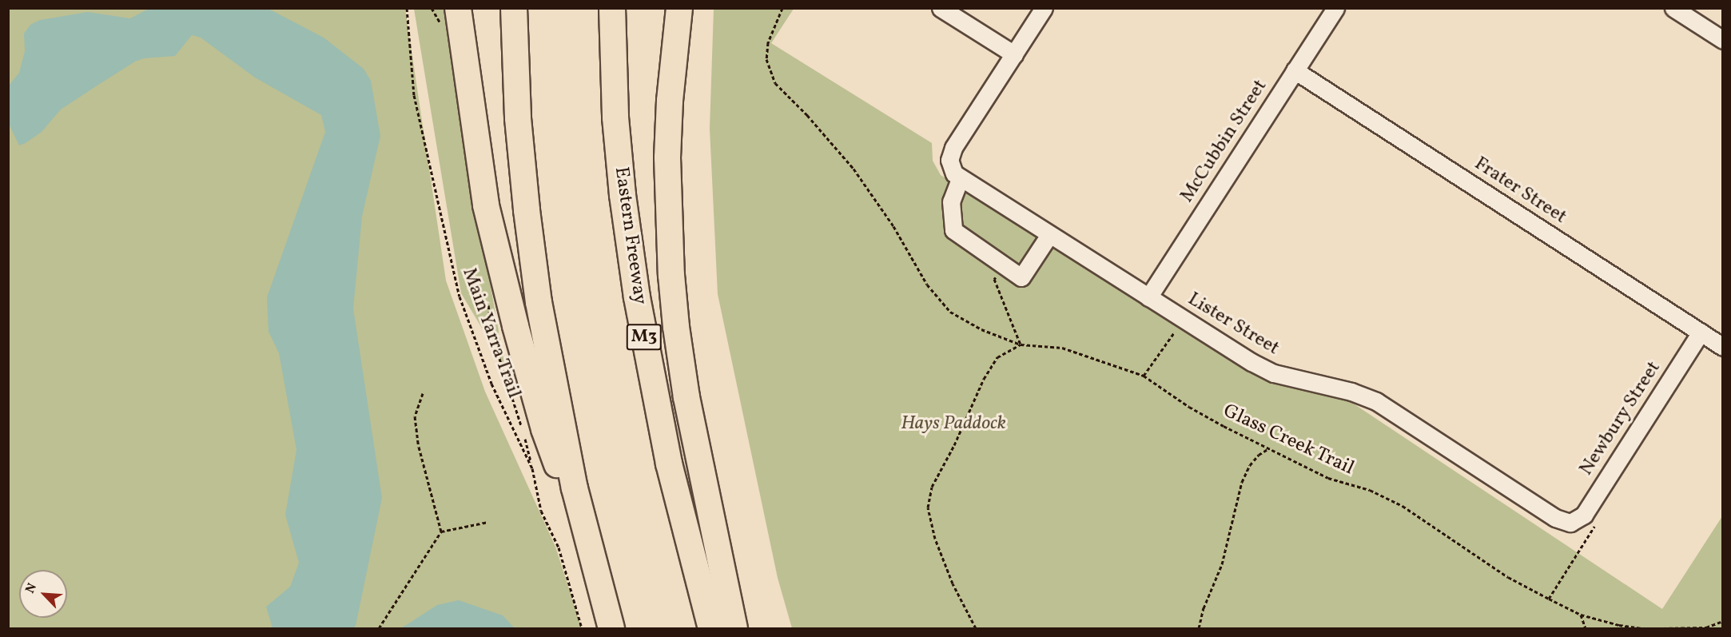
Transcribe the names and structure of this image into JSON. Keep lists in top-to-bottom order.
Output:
{
  "streets": {
    "highway": ["Eastern Freeway", "M3"],
    "street": [
      "McCubbin Street",
      "Frater Street",
      "Lister Street",
      "Newbury Street"
    ],
    "path": ["Main Yarra Trail", "Glass Creek Trail"]
  },
  "crossings": [
    ["McCubbin Street", "Frater Street"],
    ["McCubbin Street", "Lister Street"],
    ["Frater Street", "Newbury Street"],
    ["Lister Street", "Newbury Street"]
  ],
  "parks": ["Hays Paddock"],
  "north": "top left"
}
